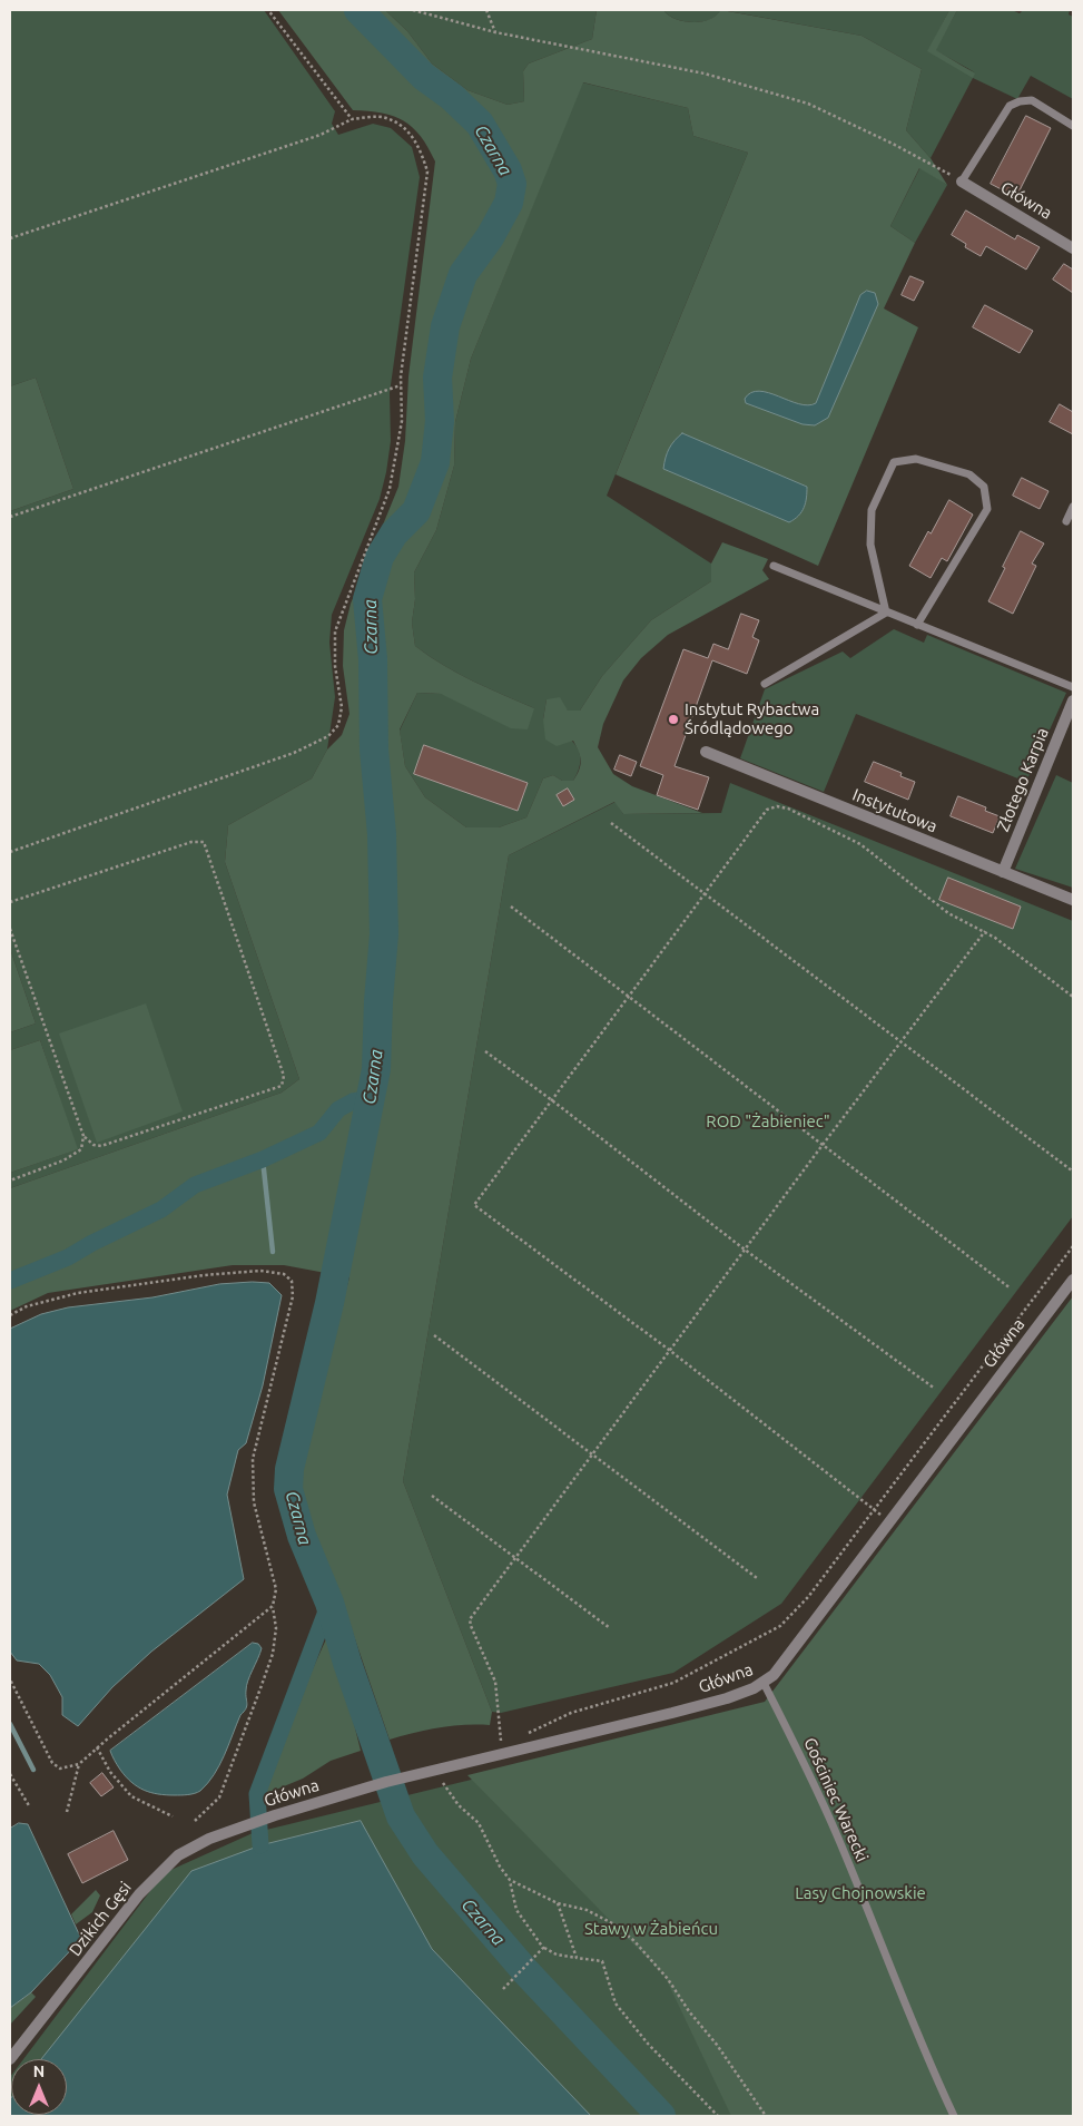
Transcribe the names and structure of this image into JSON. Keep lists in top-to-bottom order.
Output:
{
  "streets": {
    "street": [
      "Główna",
      "Złotego Karpia",
      "Instytutowa",
      "Dzikich Gęsi"
    ],
    "lane": ["Gościniec Warecki"]
  },
  "crossings": [
    ["Główna", "Gościniec Warecki"],
    ["Główna", "Dzikich Gęsi"],
    ["Złotego Karpia", "Instytutowa"]
  ],
  "water": ["Czarna"],
  "parks": ["ROD \"Żabieniec\"", "Lasy Chojnowskie", "Stawy w Żabieńcu"],
  "places": ["Instytut Rybactwa Śródlądowego"],
  "north": "top"
}
